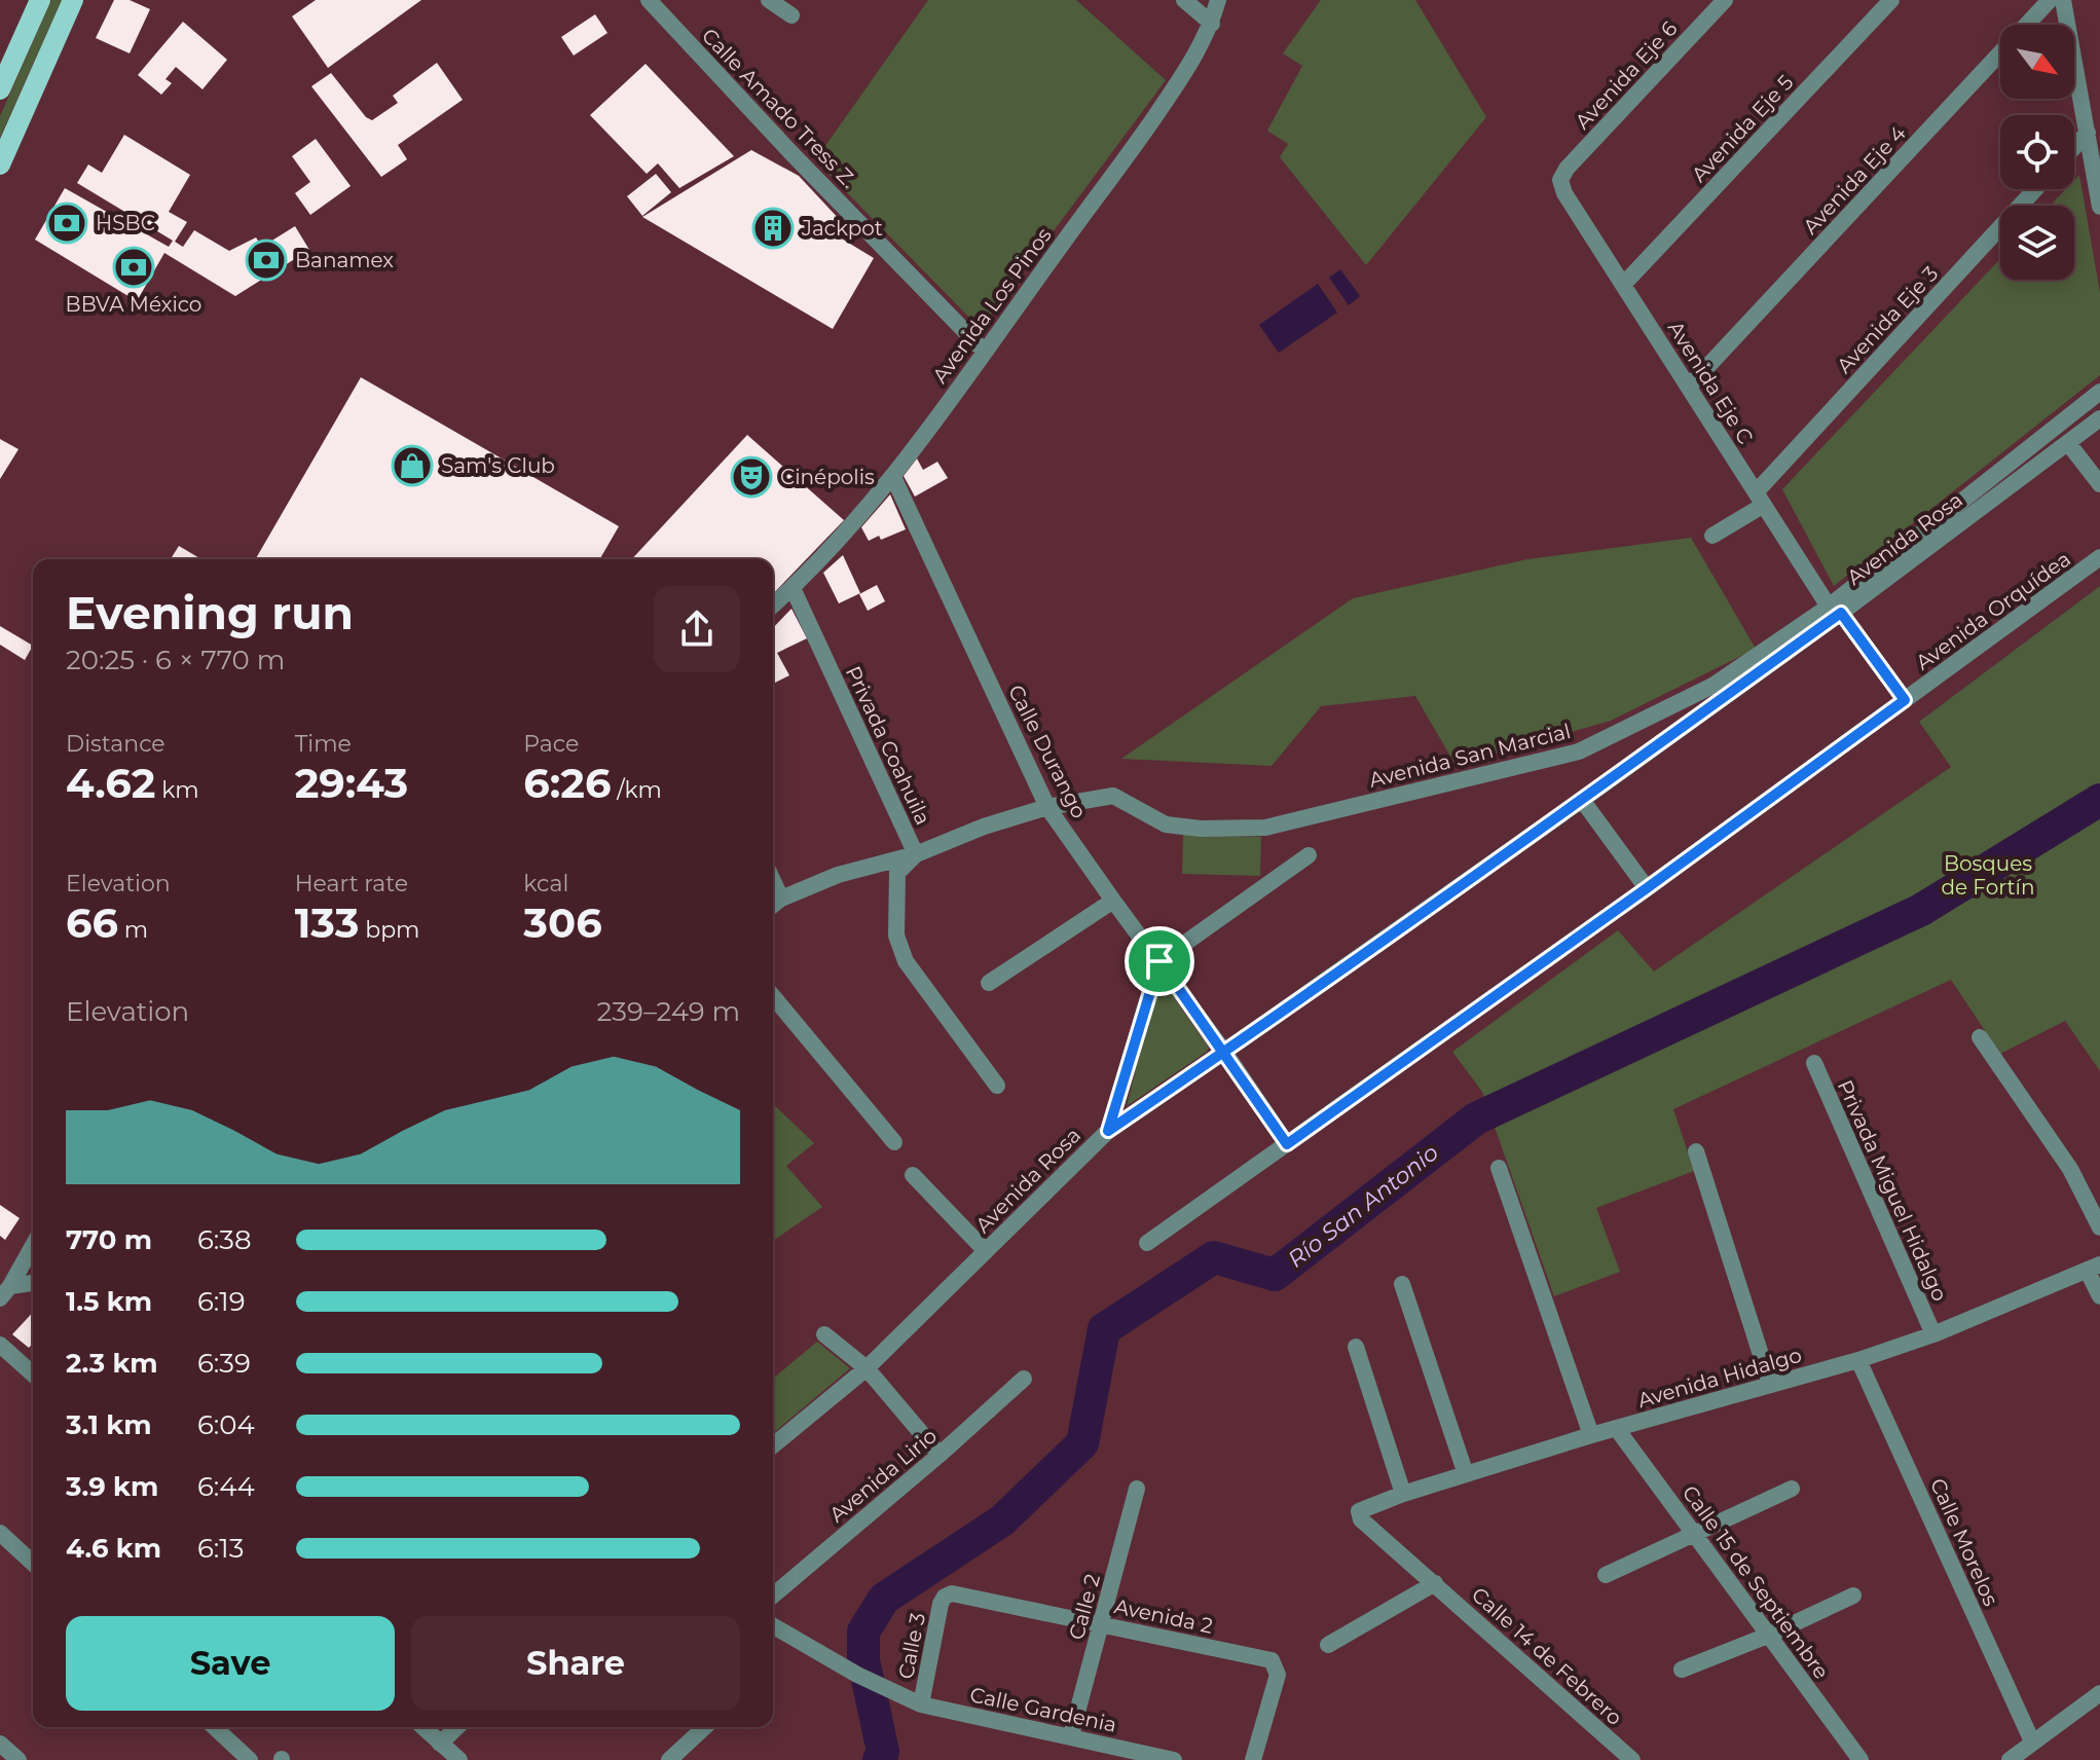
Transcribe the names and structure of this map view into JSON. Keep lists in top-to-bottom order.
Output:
{
  "streets": {
    "street": [
      "Avenida Eje 6",
      "Calle Amado Tress Z.",
      "Avenida Eje 5",
      "Avenida Eje 4",
      "Avenida Los Pinos",
      "Avenida Eje 3",
      "Avenida Eje C",
      "Avenida Rosa",
      "Avenida Orquídea",
      "Privada Coahuila",
      "Calle Durango",
      "Avenida San Marcial",
      "Privada Miguel Hidalgo",
      "Avenida Hidalgo",
      "Avenida Lirio",
      "Calle Morelos",
      "Calle 15 de Septiembre",
      "Calle 2",
      "Avenida 2",
      "Calle 3",
      "Calle 14 de Febrero",
      "Calle Gardenia"
    ]
  },
  "crossings": [
    ["Avenida Eje 6", "Avenida Eje C"],
    ["Calle Amado Tress Z.", "Avenida Los Pinos"],
    ["Avenida Eje 5", "Avenida Eje C"],
    ["Avenida Eje 4", "Avenida Eje C"],
    ["Avenida Los Pinos", "Privada Coahuila"],
    ["Avenida Los Pinos", "Calle Durango"],
    ["Avenida Eje 3", "Avenida Eje C"],
    ["Avenida Eje C", "Avenida Rosa"],
    ["Avenida Eje C", "Avenida Orquídea"],
    ["Avenida Eje C", "Avenida San Marcial"],
    ["Avenida Rosa", "Calle Durango"],
    ["Avenida Rosa", "Avenida San Marcial"],
    ["Avenida Orquídea", "Calle Durango"],
    ["Privada Coahuila", "Avenida San Marcial"],
    ["Calle Durango", "Avenida San Marcial"],
    ["Privada Miguel Hidalgo", "Avenida Hidalgo"],
    ["Avenida Hidalgo", "Calle Morelos"],
    ["Avenida Hidalgo", "Calle 15 de Septiembre"],
    ["Avenida Hidalgo", "Calle 14 de Febrero"],
    ["Calle 2", "Avenida 2"],
    ["Calle 2", "Calle Gardenia"],
    ["Avenida 2", "Calle 3"],
    ["Calle 3", "Calle Gardenia"]
  ],
  "water": ["Río San Antonio"],
  "parks": ["Bosques de Fortín"],
  "places": {
    "bank": ["HSBC", "Banamex", "BBVA México"],
    "building": ["Jackpot"],
    "shop": ["Sam's Club"],
    "theatre": ["Cinépolis"]
  },
  "north": "bottom right",
  "page": {
    "heading": ["Evening run", "20:25 · 6 × 770 m"],
    "stats": [
      ["Distance", "4.62 km"],
      ["Time", "29:43"],
      ["Pace", "6:26 /km"],
      ["Elevation", "66 m"],
      ["Heart rate", "133 bpm"],
      ["kcal", "306"]
    ],
    "chart": ["Elevation", "239–249 m"],
    "list": [
      {
        "name": "770 m",
        "note": "6:38"
      },
      {
        "name": "1.5 km",
        "note": "6:19"
      },
      {
        "name": "2.3 km",
        "note": "6:39"
      },
      {
        "name": "3.1 km",
        "note": "6:04"
      },
      {
        "name": "3.9 km",
        "note": "6:44"
      },
      {
        "name": "4.6 km",
        "note": "6:13"
      }
    ],
    "buttons": ["Save", "Share"]
  }
}
